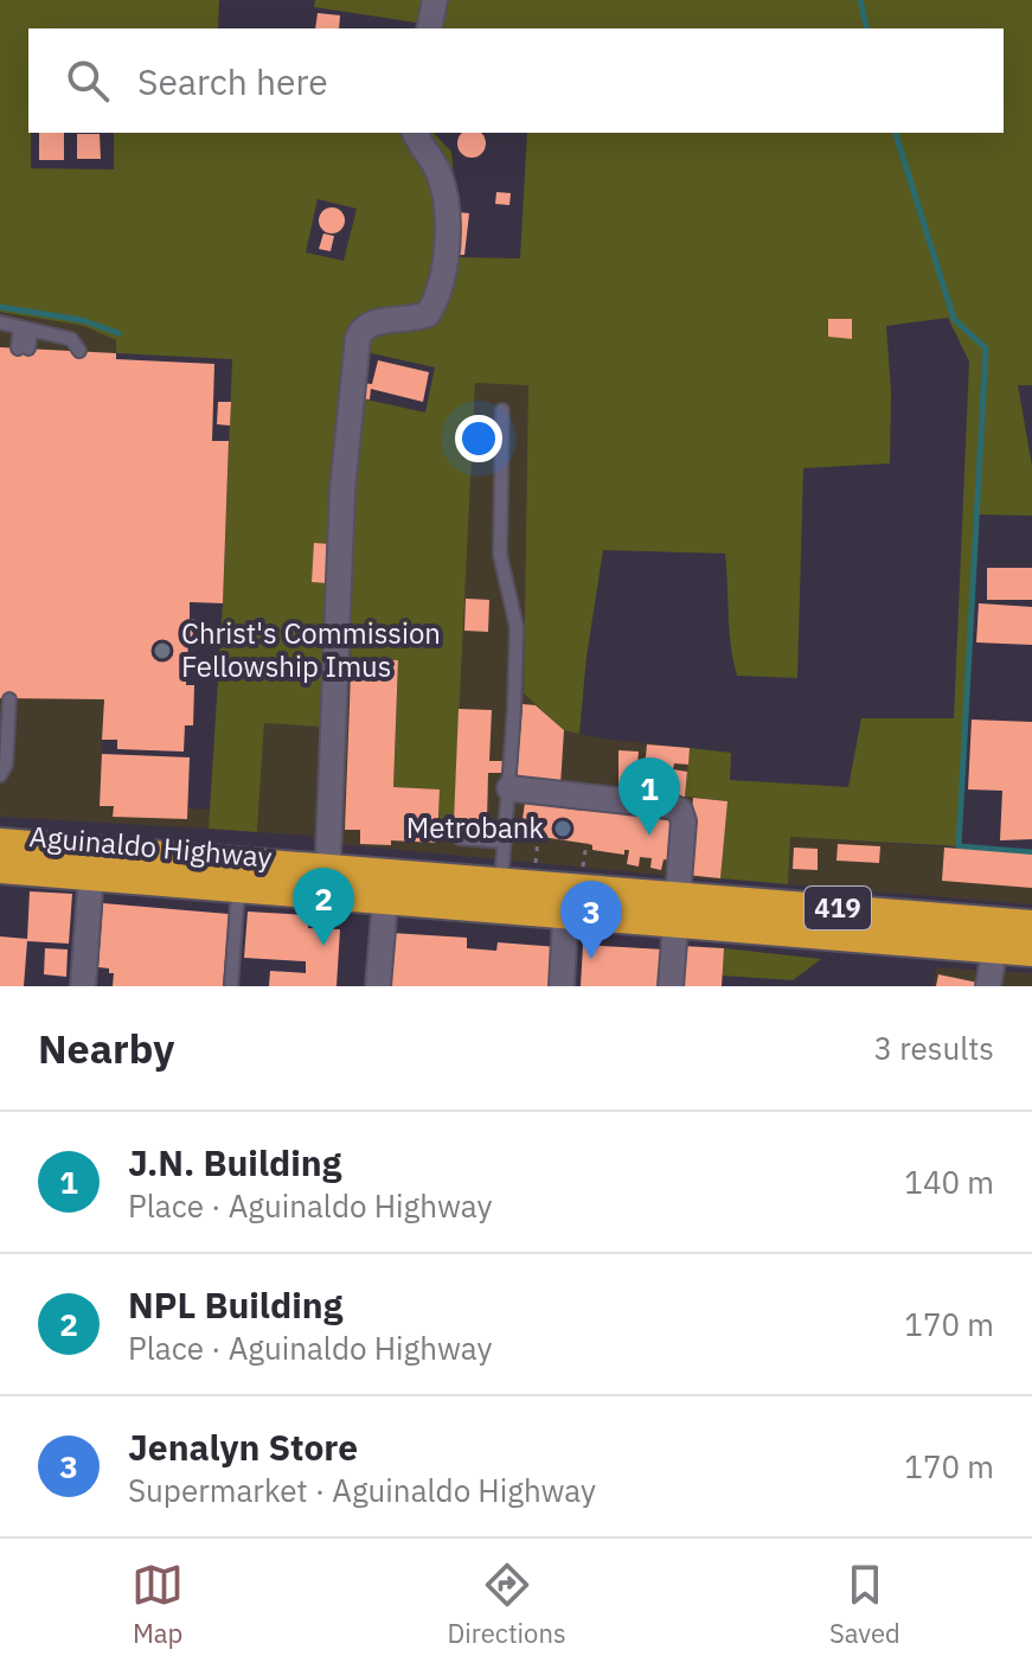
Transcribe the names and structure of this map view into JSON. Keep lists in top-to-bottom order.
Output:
{
  "streets": {
    "highway": ["Aguinaldo Highway", "419"]
  },
  "places": ["Christ's Commission Fellowship Imus", "Metrobank"],
  "page": {
    "search": "Search here",
    "pins": ["1", "2", "3"],
    "heading": ["Nearby", "3 results"],
    "list": [
      {
        "mark": "1",
        "name": "J.N. Building",
        "note": "Place · Aguinaldo Highway",
        "value": "140 m"
      },
      {
        "mark": "2",
        "name": "NPL Building",
        "note": "Place · Aguinaldo Highway",
        "value": "170 m"
      },
      {
        "mark": "3",
        "name": "Jenalyn Store",
        "note": "Supermarket · Aguinaldo Highway",
        "value": "170 m"
      }
    ],
    "nav": ["Map", "Directions", "Saved"]
  }
}
